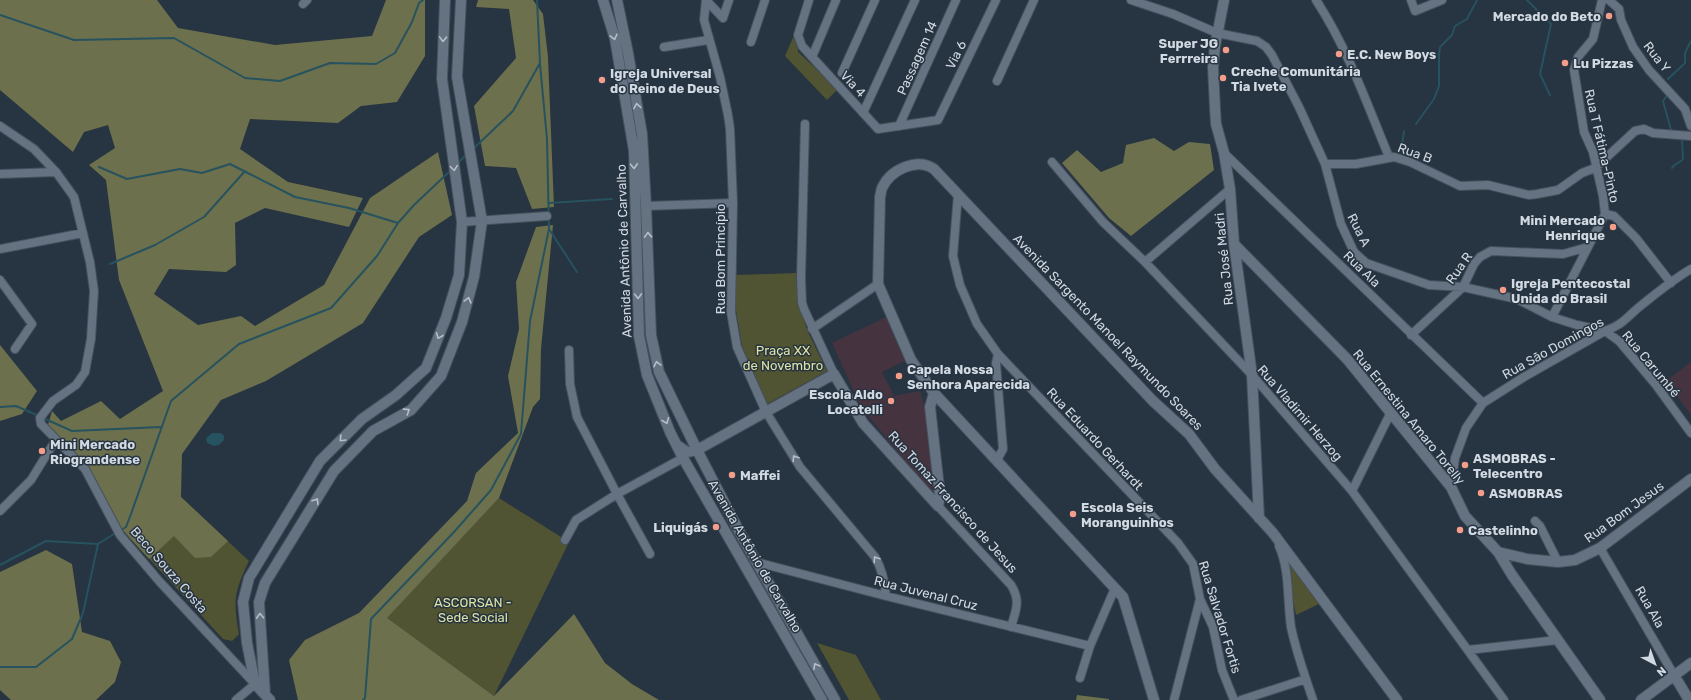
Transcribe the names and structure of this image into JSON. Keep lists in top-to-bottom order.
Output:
{
  "streets": {
    "street": [
      "Via 6",
      "Rua Y",
      "Passagem 14",
      "Via 4",
      "Rua T Fátima-Pinto",
      "Rua B",
      "Rua A",
      "Avenida Antônio de Carvalho",
      "Rua Bom Princípio",
      "Rua José Madri",
      "Rua R",
      "Rua Ala",
      "Avenida Sargento Manoel Raymundo Soares",
      "Rua São Domingos",
      "Rua Carumbé",
      "Rua Vladimir Herzog",
      "Rua Ernestina Amaro Torelly",
      "Rua Eduardo Gerhardt",
      "Rua Tomaz Francisco de Jesus",
      "Rua Bom Jesus",
      "Beco Souza Costa",
      "Rua Juvenal Cruz",
      "Rua Salvador Fortis"
    ]
  },
  "crossings": [
    ["Via 6", "Via 4"],
    ["Passagem 14", "Via 4"],
    ["Rua T Fátima-Pinto", "Rua B"],
    ["Rua T Fátima-Pinto", "Rua A"],
    ["Rua T Fátima-Pinto", "Rua R"],
    ["Rua A", "Rua José Madri"],
    ["Rua A", "Rua R"],
    ["Rua A", "Rua São Domingos"],
    ["Rua A", "Rua Carumbé"],
    ["Avenida Antônio de Carvalho", "Rua Juvenal Cruz"],
    ["Rua Bom Princípio", "Rua Juvenal Cruz"],
    ["Rua José Madri", "Rua Ala"],
    ["Rua José Madri", "Avenida Sargento Manoel Raymundo Soares"],
    ["Rua José Madri", "Rua Vladimir Herzog"],
    ["Rua José Madri", "Rua Ernestina Amaro Torelly"],
    ["Rua R", "Rua Ala"],
    ["Rua Ala", "Rua São Domingos"],
    ["Rua Ala", "Rua Bom Jesus"],
    ["Avenida Sargento Manoel Raymundo Soares", "Rua Eduardo Gerhardt"],
    ["Rua São Domingos", "Rua Carumbé"],
    ["Rua Ernestina Amaro Torelly", "Rua Bom Jesus"],
    ["Rua Eduardo Gerhardt", "Rua Salvador Fortis"],
    ["Rua Tomaz Francisco de Jesus", "Rua Juvenal Cruz"]
  ],
  "parks": ["Praça XX de Novembro", "ASCORSAN - Sede Social"],
  "places": [
    "Mercado do Beto",
    "Super JG Ferrreira",
    "E.C. New Boys",
    "Lu Pizzas",
    "Creche Comunitária Tia Ivete",
    "Igreja Universal do Reino de Deus",
    "Mini Mercado Henrique",
    "Igreja Pentecostal Unida do Brasil",
    "Capela Nossa Senhora Aparecida",
    "Escola Aldo Locatelli",
    "Mini Mercado Riograndense",
    "ASMOBRAS - Telecentro",
    "Maffei",
    "ASMOBRAS",
    "Escola Seis Moranguinhos",
    "Liquigás",
    "Castelinho"
  ],
  "north": "bottom right"
}
